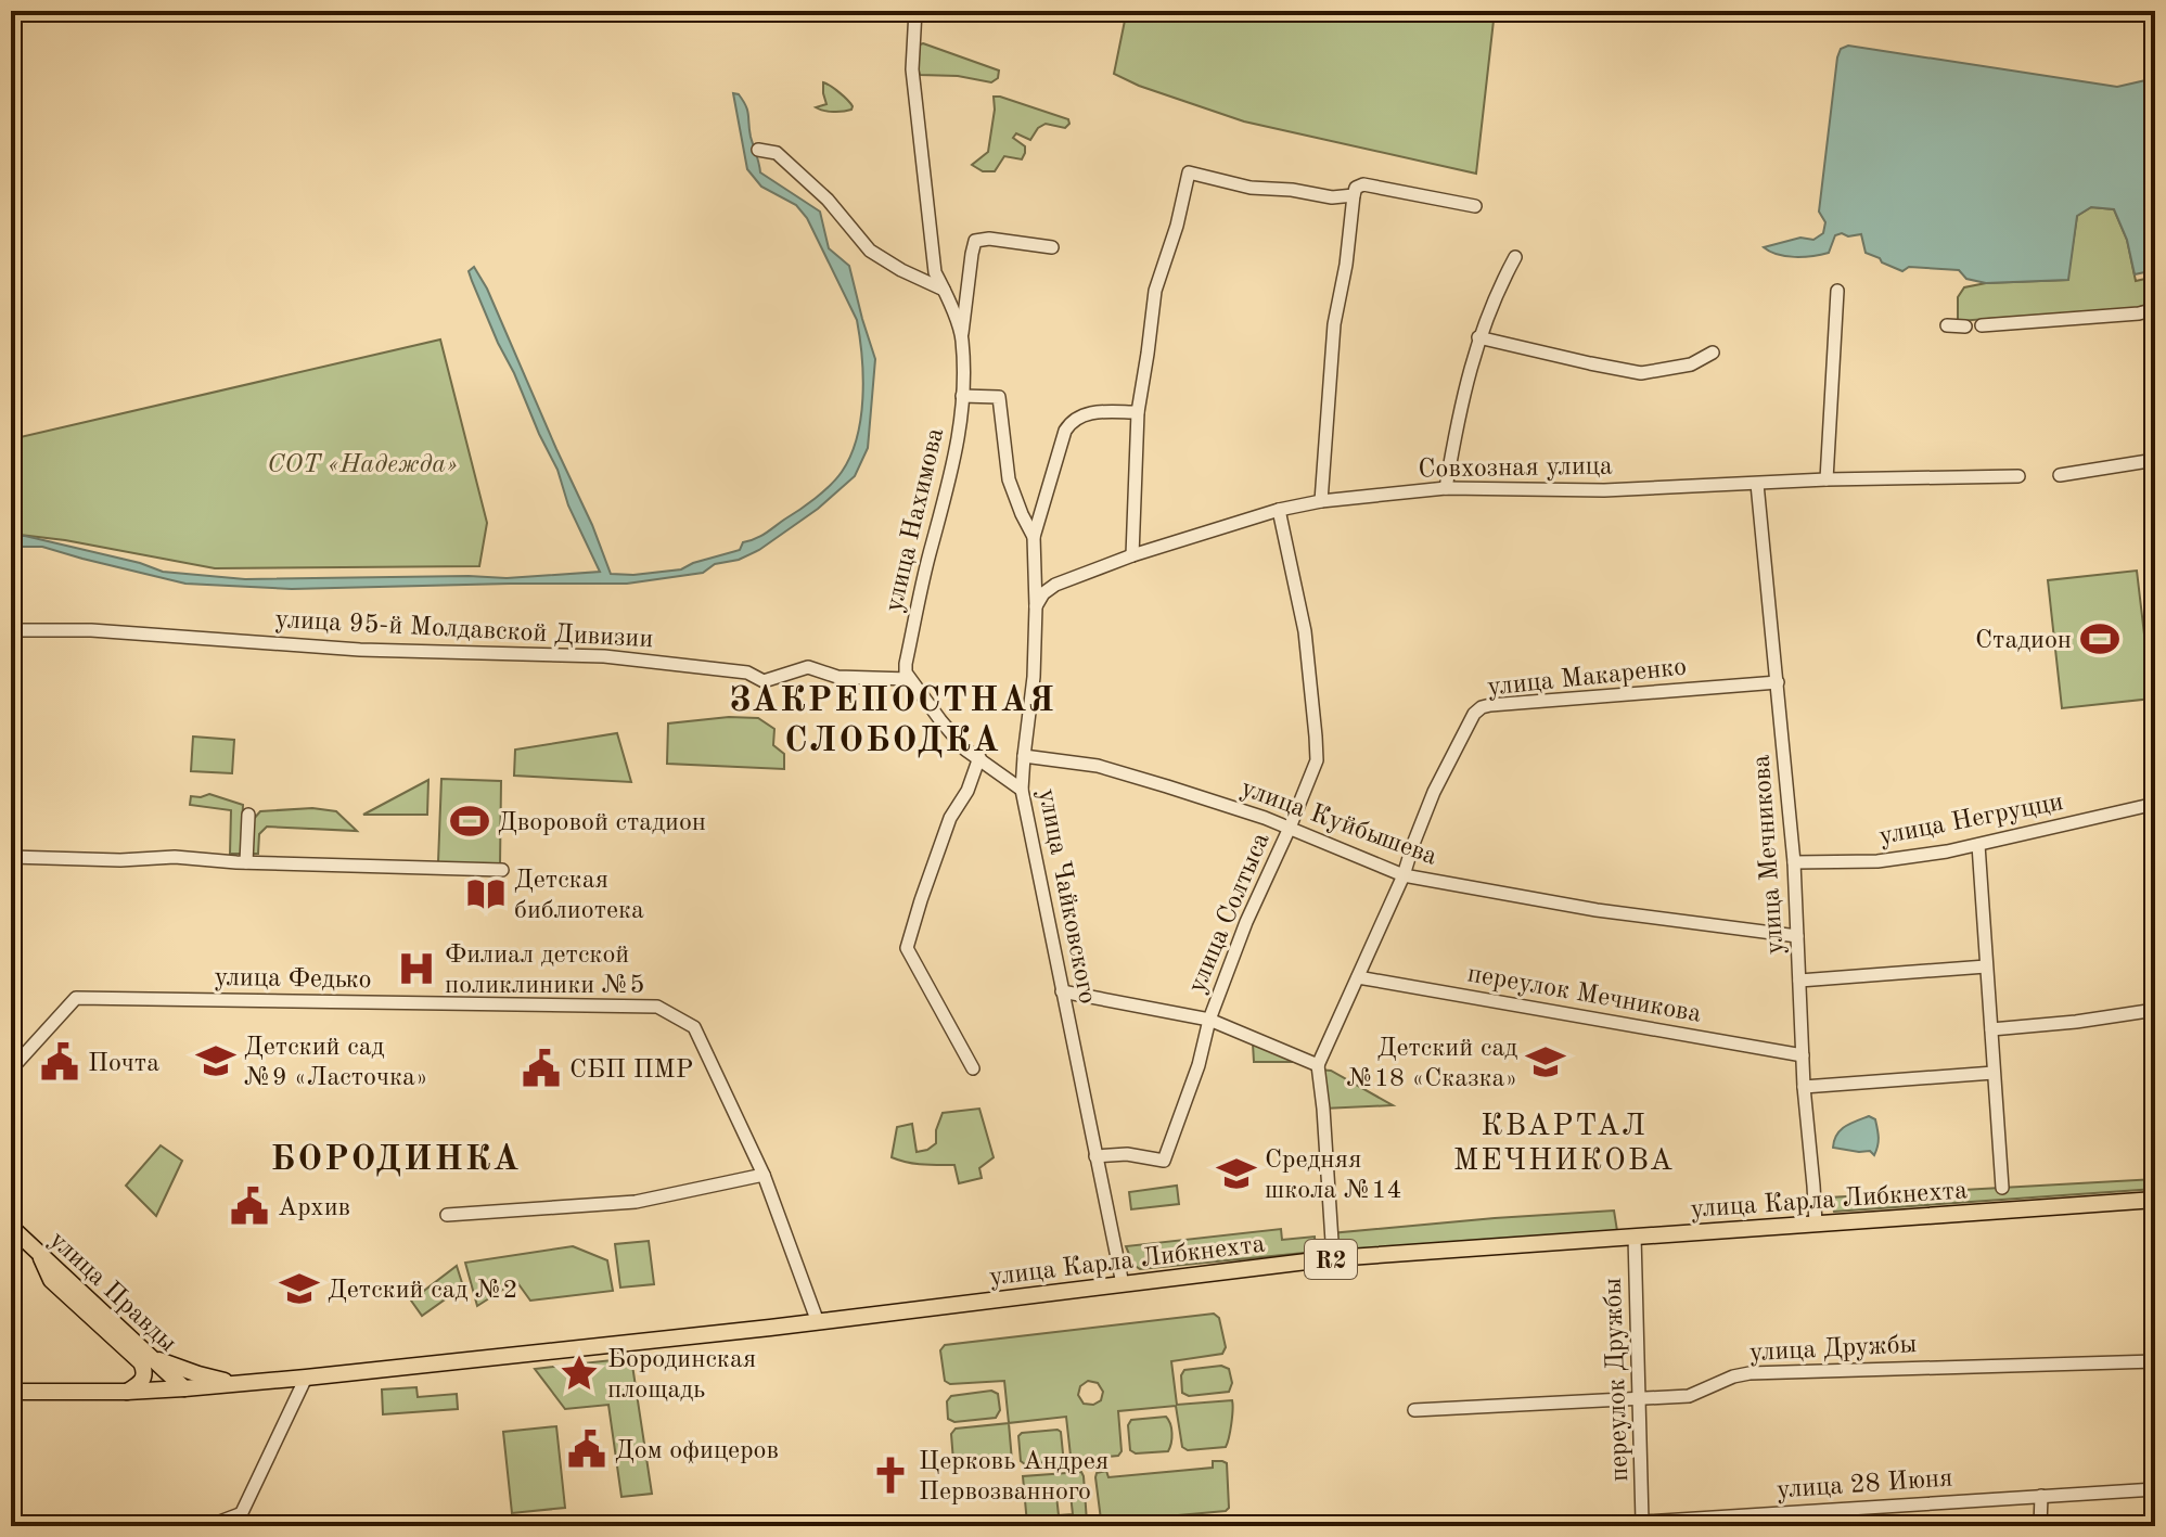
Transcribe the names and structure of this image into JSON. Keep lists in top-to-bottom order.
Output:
{
  "streets": {
    "main road": ["улица Карла Либкнехта", "R2", "улица Правды"],
    "street": [
      "Совхозная улица",
      "улица Нахимова",
      "улица 95-й Молдавской Дивизии",
      "улица Макаренко",
      "улица Негруцци",
      "улица Куйбышева",
      "улица Мечникова",
      "улица Чайковского",
      "улица Солтыса",
      "улица Федько",
      "переулок Мечникова",
      "улица Дружбы",
      "переулок Дружбы",
      "улица 28 Июня"
    ]
  },
  "crossings": [
    ["Совхозная улица", "улица Мечникова"],
    ["Совхозная улица", "улица Чайковского"],
    ["Совхозная улица", "улица Солтыса"],
    ["улица Нахимова", "улица 95-й Молдавской Дивизии"],
    ["улица Нахимова", "улица Чайковского"],
    ["улица Макаренко", "улица Куйбышева"],
    ["улица Макаренко", "улица Мечникова"],
    ["улица Макаренко", "переулок Мечникова"],
    ["улица Негруцци", "улица Мечникова"],
    ["улица Куйбышева", "улица Мечникова"],
    ["улица Куйбышева", "улица Чайковского"],
    ["улица Куйбышева", "улица Солтыса"],
    ["улица Мечникова", "переулок Мечникова"],
    ["улица Мечникова", "улица Карла Либкнехта"],
    ["улица Чайковского", "улица Солтыса"],
    ["улица Чайковского", "улица Карла Либкнехта"],
    ["улица Карла Либкнехта", "R2"],
    ["улица Карла Либкнехта", "переулок Дружбы"],
    ["R2", "улица Правды"],
    ["улица Дружбы", "переулок Дружбы"],
    ["переулок Дружбы", "улица 28 Июня"]
  ],
  "districts": ["ЗАКРЕПОСТНАЯ СЛОБОДКА", "КВАРТАЛ МЕЧНИКОВА", "БОРОДИНКА"],
  "parks": ["СОТ «Надежда»"],
  "places": {
    "sports": ["Стадион", "Дворовой стадион"],
    "library": ["Детская библиотека"],
    "hospital": ["Филиал детской поликлиники №5"],
    "school or university": [
      "Детский сад №9 «Ласточка»",
      "Детский сад №18 «Сказка»",
      "Средняя школа №14",
      "Детский сад №2"
    ],
    "public building": [
      "Почта",
      "СБП ПМР",
      "Архив",
      "Дом офицеров"
    ],
    "place": ["Бородинская площадь"],
    "church": ["Церковь Андрея Первозванного"]
  }
}
